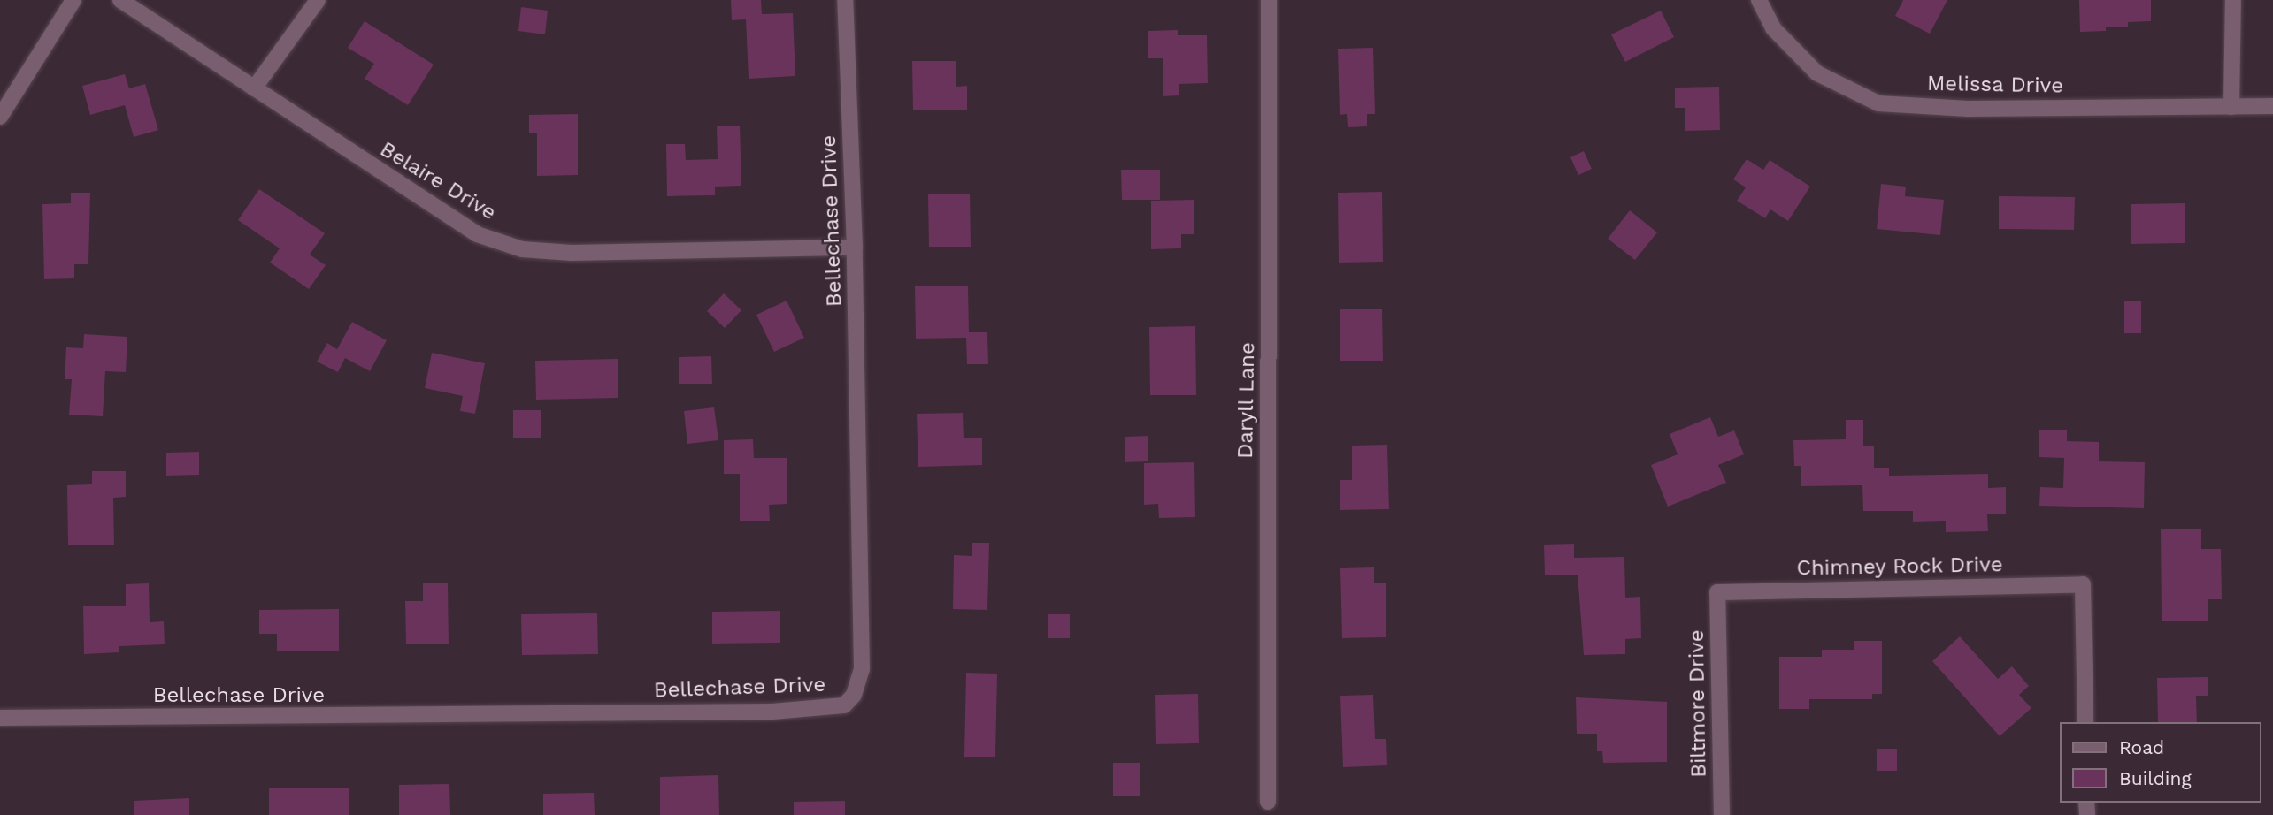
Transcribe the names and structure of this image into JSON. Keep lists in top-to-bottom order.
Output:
{
  "streets": {
    "street": [
      "Melissa Drive",
      "Belaire Drive",
      "Bellechase Drive",
      "Daryll Lane",
      "Chimney Rock Drive",
      "Biltmore Drive"
    ]
  },
  "crossings": [
    ["Belaire Drive", "Bellechase Drive"],
    ["Chimney Rock Drive", "Biltmore Drive"]
  ],
  "legend": ["Road", "Building"]
}
